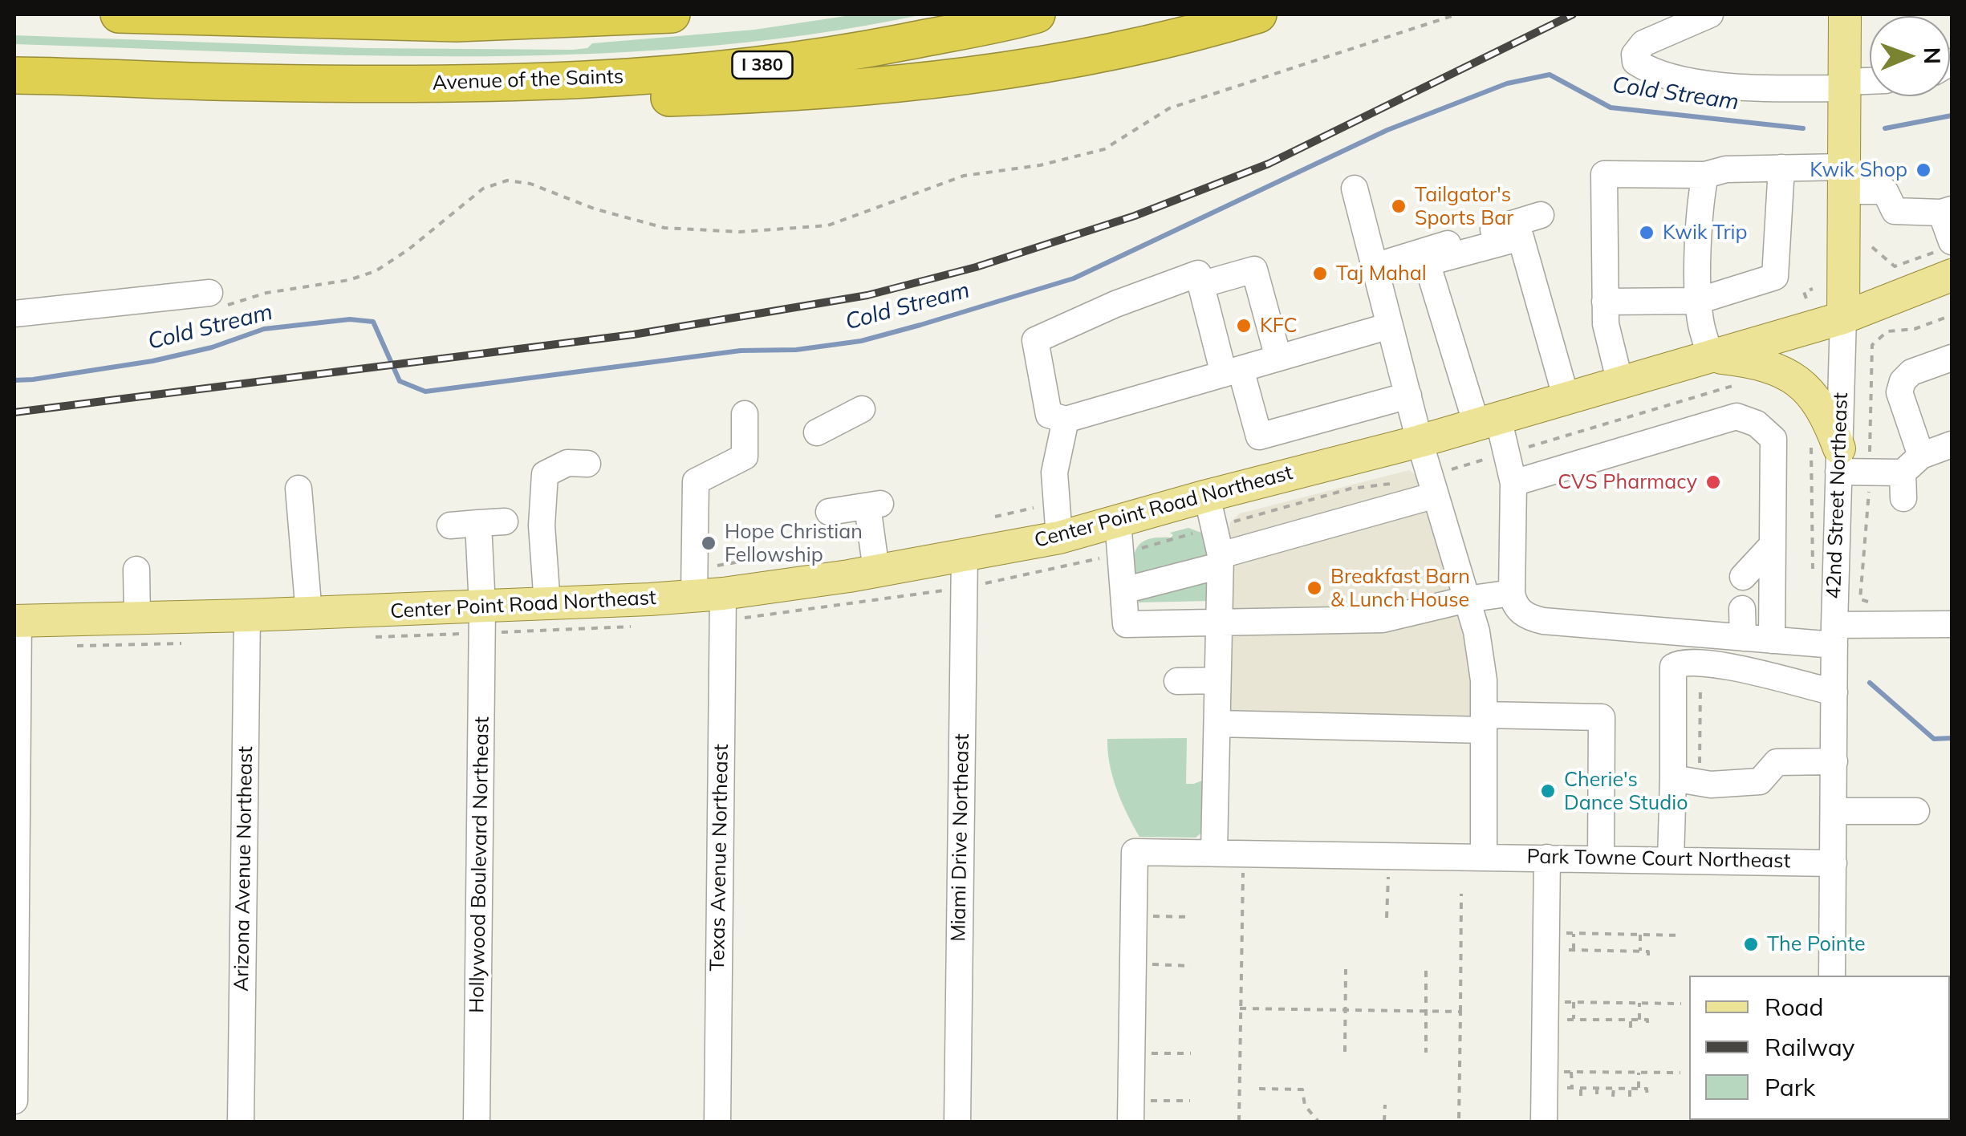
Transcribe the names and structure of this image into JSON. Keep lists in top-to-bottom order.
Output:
{
  "streets": {
    "highway": ["I 380", "Avenue of the Saints"],
    "main road": ["42nd Street Northeast", "Center Point Road Northeast"],
    "street": [
      "Miami Drive Northeast",
      "Texas Avenue Northeast",
      "Park Towne Court Northeast",
      "Hollywood Boulevard Northeast",
      "Arizona Avenue Northeast"
    ]
  },
  "crossings": [
    ["42nd Street Northeast", "Center Point Road Northeast"],
    ["42nd Street Northeast", "Park Towne Court Northeast"],
    ["Center Point Road Northeast", "Miami Drive Northeast"],
    ["Center Point Road Northeast", "Texas Avenue Northeast"],
    ["Center Point Road Northeast", "Hollywood Boulevard Northeast"],
    ["Center Point Road Northeast", "Arizona Avenue Northeast"]
  ],
  "water": ["Cold Stream"],
  "places": [
    "Kwik Shop",
    "Tailgator's Sports Bar",
    "Kwik Trip",
    "Taj Mahal",
    "KFC",
    "CVS Pharmacy",
    "Hope Christian Fellowship",
    "Breakfast Barn & Lunch House",
    "Cherie's Dance Studio",
    "The Pointe"
  ],
  "legend": ["Road", "Railway", "Park"],
  "north": "right"
}
